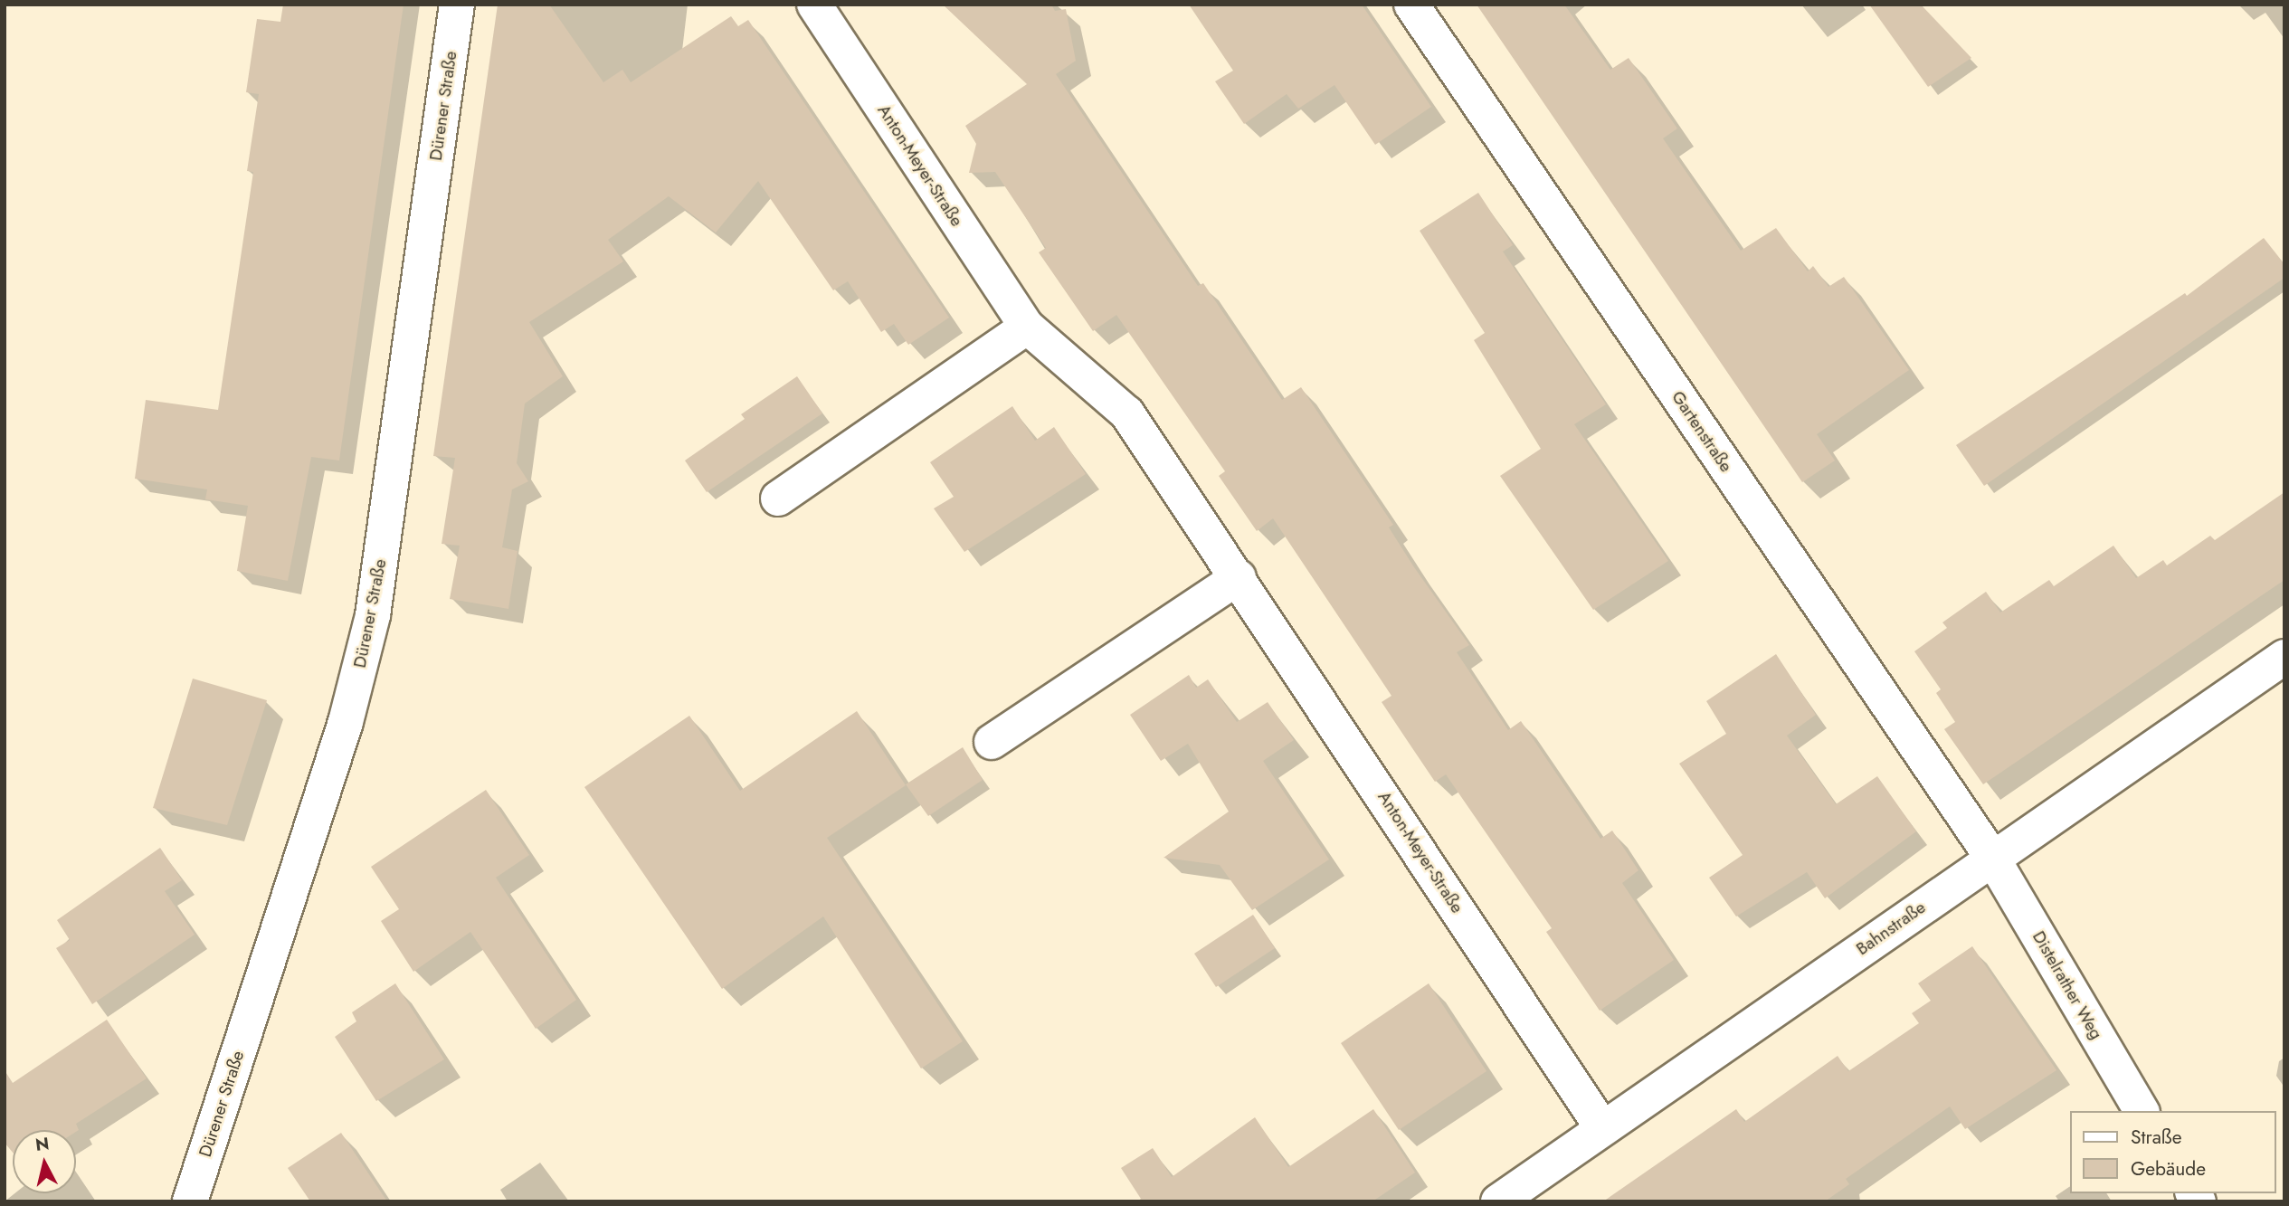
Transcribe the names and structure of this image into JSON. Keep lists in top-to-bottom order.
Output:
{
  "streets": {
    "street": [
      "Dürener Straße",
      "Anton-Meyer-Straße",
      "Gartenstraße",
      "Bahnstraße",
      "Distelrather Weg"
    ]
  },
  "crossings": [
    ["Anton-Meyer-Straße", "Bahnstraße"],
    ["Gartenstraße", "Bahnstraße"],
    ["Gartenstraße", "Distelrather Weg"],
    ["Bahnstraße", "Distelrather Weg"]
  ],
  "legend": ["Straße", "Gebäude"],
  "north": "top"
}
